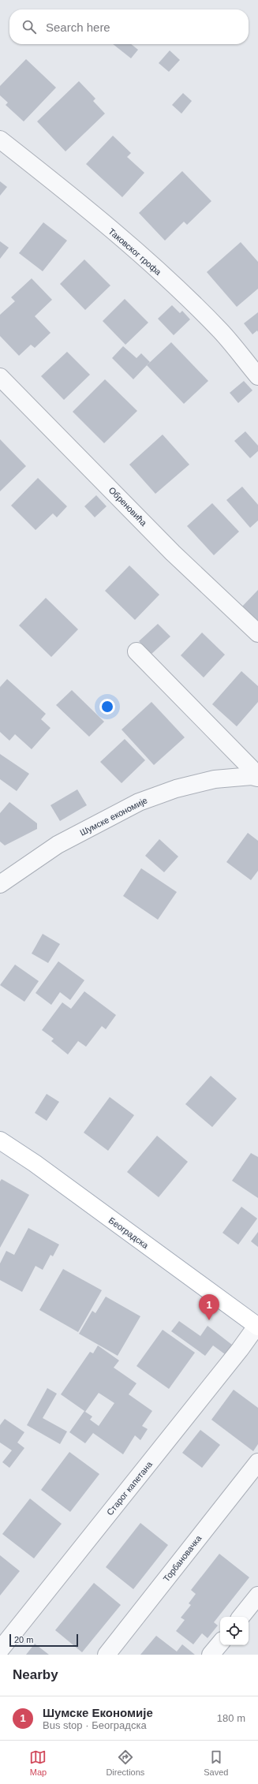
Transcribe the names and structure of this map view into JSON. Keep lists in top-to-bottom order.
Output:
{
  "streets": {
    "main road": ["Београдска"],
    "street": [
      "Таковског грофа",
      "Обреновића",
      "Шумске економије",
      "Старог капетана",
      "Торбановачка"
    ]
  },
  "crossings": [
    ["Београдска", "Старог капетана"]
  ],
  "scale_bar": "20 m",
  "page": {
    "search": "Search here",
    "pins": "1",
    "scale": "20 m",
    "heading": "Nearby",
    "list": [
      {
        "mark": "1",
        "name": "Шумске Економије",
        "note": "Bus stop · Београдска",
        "value": "180 m"
      }
    ],
    "nav": ["Map", "Directions", "Saved"]
  }
}
